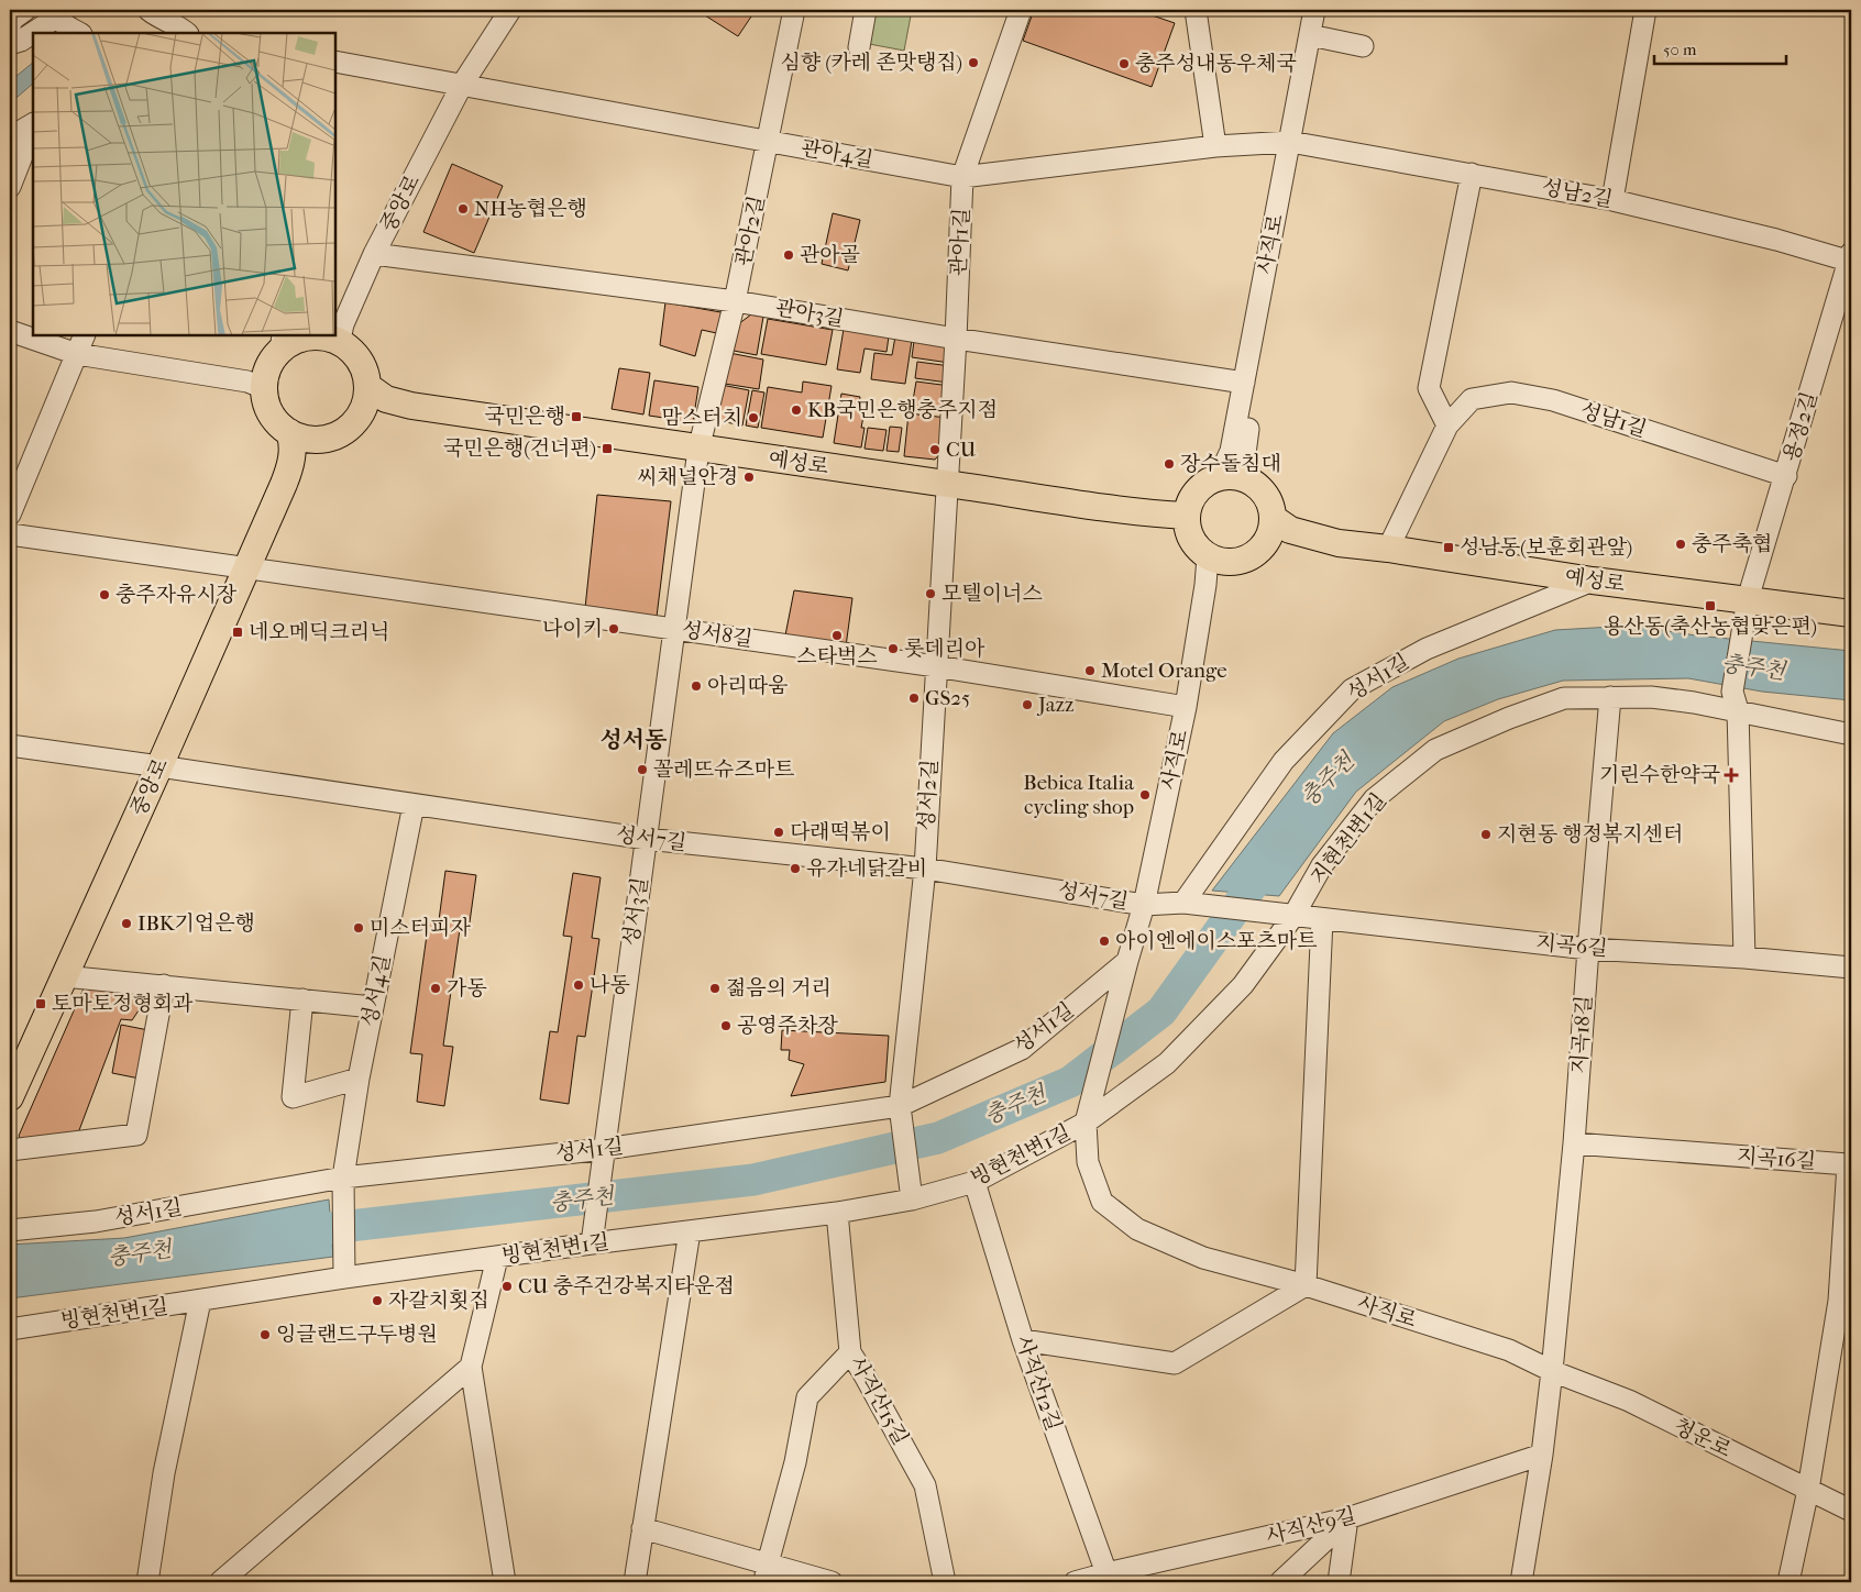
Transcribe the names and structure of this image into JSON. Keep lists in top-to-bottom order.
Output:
{
  "streets": {
    "main road": ["중앙로", "예성로"],
    "street": [
      "관아4길",
      "성남2길",
      "관아2길",
      "관아1길",
      "사직로",
      "관아3길",
      "성남1길",
      "용정2길",
      "성서8길",
      "성서1길",
      "성서2길",
      "성서7길",
      "지현천변1길",
      "성서3길",
      "지곡6길",
      "성서4길",
      "지곡18길",
      "빙현천변1길",
      "지곡16길",
      "사직산12길",
      "사직산15길",
      "청운로",
      "사직산9길"
    ]
  },
  "crossings": [
    ["관아4길", "성남2길"],
    ["관아4길", "중앙로"],
    ["관아4길", "관아2길"],
    ["관아4길", "관아1길"],
    ["관아4길", "사직로"],
    ["성남2길", "사직로"],
    ["성남2길", "용정2길"],
    ["중앙로", "관아3길"],
    ["중앙로", "예성로"],
    ["중앙로", "성서8길"],
    ["중앙로", "성서7길"],
    ["관아2길", "관아3길"],
    ["관아2길", "예성로"],
    ["관아2길", "성서3길"],
    ["관아1길", "관아3길"],
    ["관아1길", "예성로"],
    ["관아1길", "성서2길"],
    ["사직로", "관아3길"],
    ["사직로", "예성로"],
    ["사직로", "성서8길"],
    ["사직로", "성서1길"],
    ["사직로", "성서7길"],
    ["사직로", "지현천변1길"],
    ["사직로", "지곡18길"],
    ["사직로", "빙현천변1길"],
    ["사직로", "청운로"],
    ["성남1길", "용정2길"],
    ["성남1길", "예성로"],
    ["용정2길", "예성로"],
    ["용정2길", "지현천변1길"],
    ["용정2길", "지곡6길"],
    ["예성로", "성서1길"],
    ["예성로", "성서2길"],
    ["예성로", "성서3길"],
    ["성서8길", "성서2길"],
    ["성서8길", "성서3길"],
    ["성서1길", "성서2길"],
    ["성서1길", "성서7길"],
    ["성서1길", "성서3길"],
    ["성서1길", "지곡6길"],
    ["성서1길", "성서4길"],
    ["성서2길", "성서7길"],
    ["성서2길", "빙현천변1길"],
    ["성서7길", "성서3길"],
    ["성서7길", "지곡6길"],
    ["성서7길", "성서4길"],
    ["지현천변1길", "지곡6길"],
    ["지현천변1길", "지곡18길"],
    ["지현천변1길", "빙현천변1길"],
    ["성서3길", "빙현천변1길"],
    ["지곡6길", "지곡18길"],
    ["성서4길", "빙현천변1길"],
    ["지곡18길", "지곡16길"],
    ["지곡18길", "청운로"],
    ["빙현천변1길", "사직산12길"],
    ["빙현천변1길", "사직산15길"],
    ["지곡16길", "청운로"],
    ["사직산12길", "사직산9길"]
  ],
  "districts": ["성서동"],
  "water": ["충주천"],
  "places": {
    "other": [
      "심향 (카레 존맛탱집)",
      "충주성내동우체국",
      "NH농협은행",
      "관아골",
      "KB국민은행충주지점",
      "맘스터치",
      "CU",
      "장수돌침대",
      "씨채널안경",
      "충주축협",
      "모텔이너스",
      "충주자유시장",
      "나이키",
      "스타벅스",
      "롯데리아",
      "Motel Orange",
      "아리따움",
      "GS25",
      "Jazz",
      "꼴레뜨슈즈마트",
      "Bebica Italia cycling shop",
      "다래떡볶이",
      "지현동 행정복지센터",
      "유가네닭갈비",
      "IBK기업은행",
      "미스터피자",
      "아이엔에이스포츠마트",
      "나동",
      "가동",
      "젊음의 거리",
      "공영주차장",
      "CU 충주건강복지타운점",
      "자갈치횟집",
      "잉글랜드구두병원"
    ],
    "transit": [
      "국민은행",
      "국민은행(건너편)",
      "성남동(보훈회관앞)",
      "용산동(축산농협맞은편)",
      "네오메딕크리닉",
      "토마토정형회과"
    ],
    "health": ["기린수한약국"]
  },
  "scale_bar": "50 m"
}
